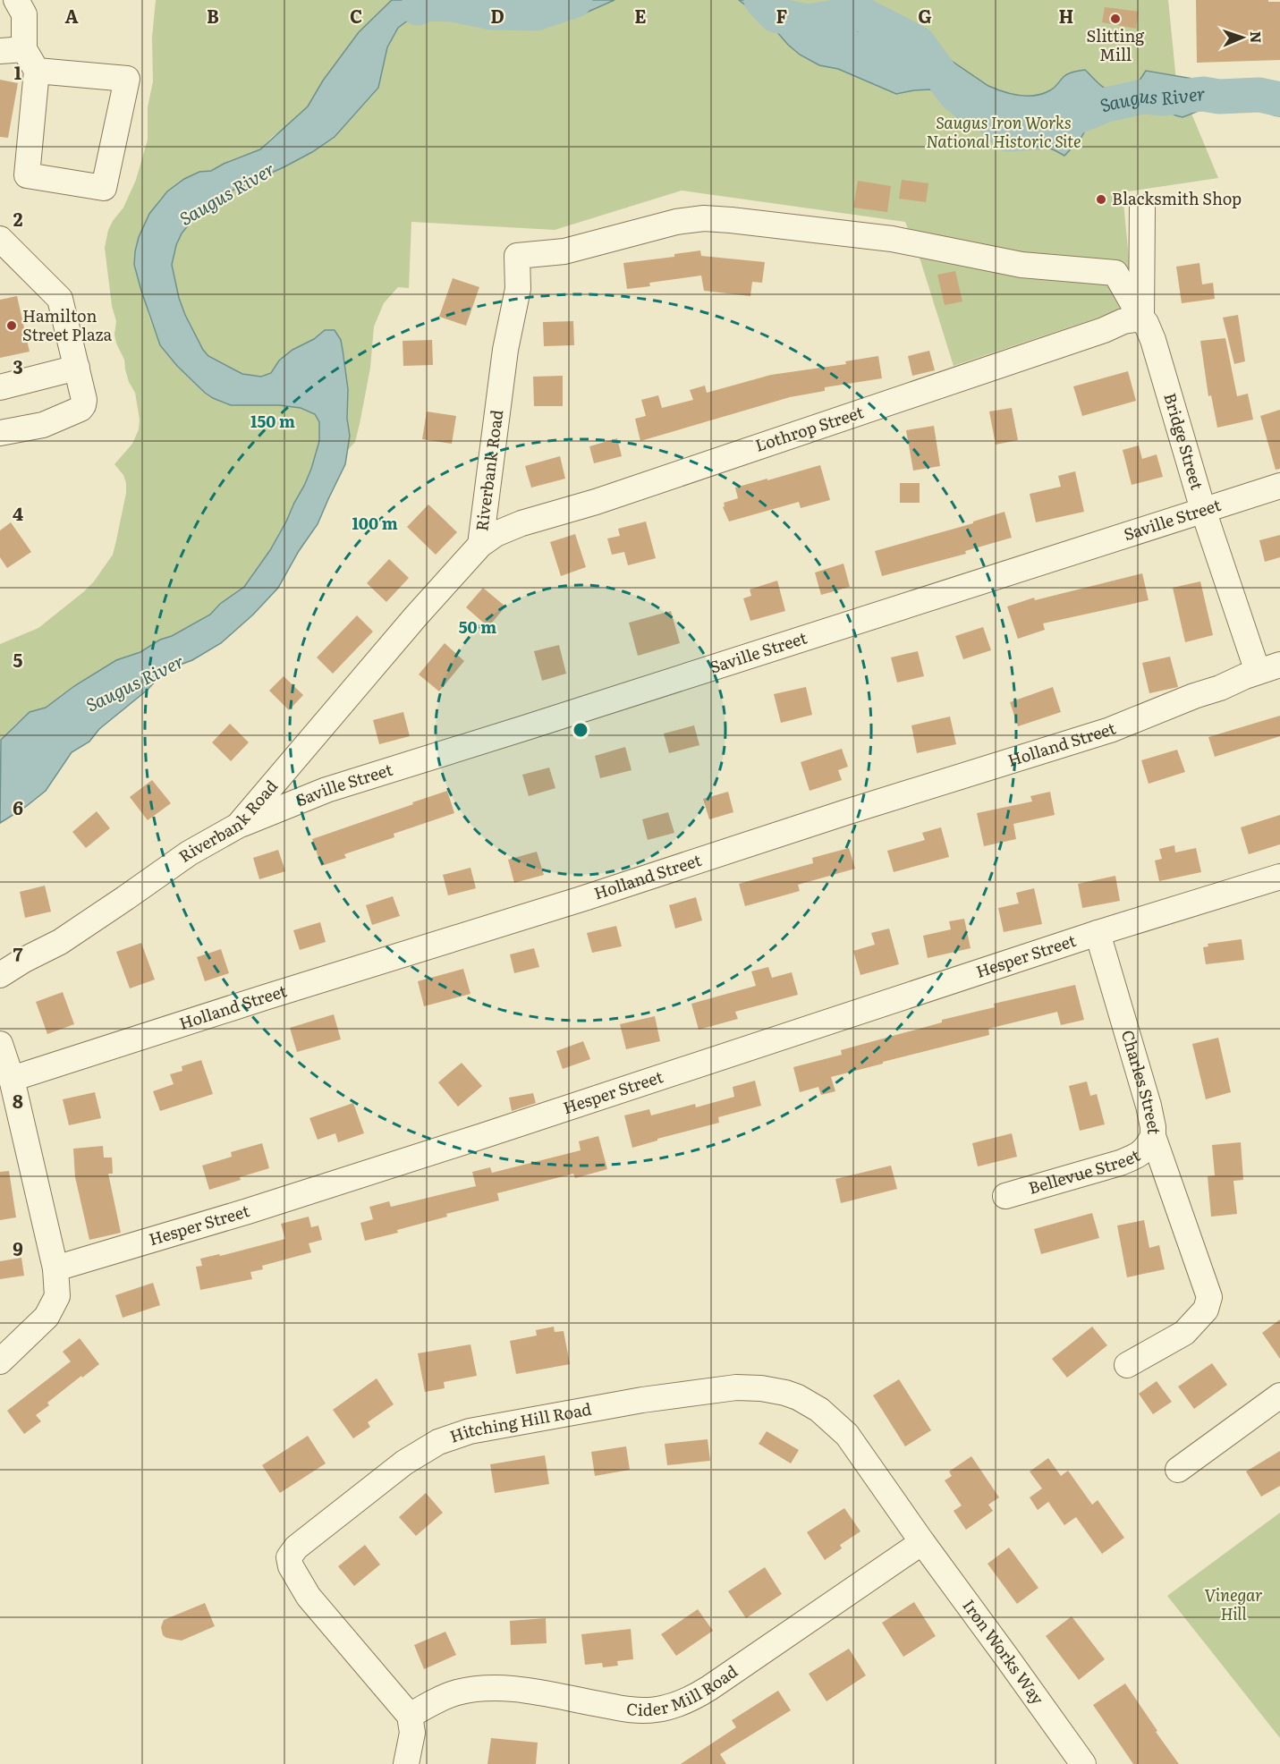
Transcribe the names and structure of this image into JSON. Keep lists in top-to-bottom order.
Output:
{
  "streets": {
    "street": [
      "Lothrop Street",
      "Bridge Street",
      "Riverbank Road",
      "Saville Street",
      "Holland Street",
      "Hesper Street",
      "Charles Street",
      "Bellevue Street",
      "Hitching Hill Road",
      "Iron Works Way",
      "Cider Mill Road"
    ]
  },
  "crossings": [
    ["Lothrop Street", "Bridge Street"],
    ["Lothrop Street", "Riverbank Road"],
    ["Bridge Street", "Riverbank Road"],
    ["Bridge Street", "Saville Street"],
    ["Bridge Street", "Holland Street"],
    ["Riverbank Road", "Saville Street"],
    ["Hesper Street", "Charles Street"],
    ["Charles Street", "Bellevue Street"],
    ["Hitching Hill Road", "Iron Works Way"],
    ["Hitching Hill Road", "Cider Mill Road"],
    ["Iron Works Way", "Cider Mill Road"]
  ],
  "water": ["Saugus River"],
  "parks": ["Saugus Iron Works National Historic Site", "Vinegar Hill"],
  "places": ["Slitting Mill", "Blacksmith Shop", "Hamilton Street Plaza"],
  "north": "right",
  "grid": {
    "columns": [
      "A",
      "B",
      "C",
      "D",
      "E",
      "F",
      "G",
      "H"
    ],
    "rows": [
      "1",
      "2",
      "3",
      "4",
      "5",
      "6",
      "7",
      "8",
      "9"
    ]
  },
  "rings": ["150 m", "100 m", "50 m"]
}
